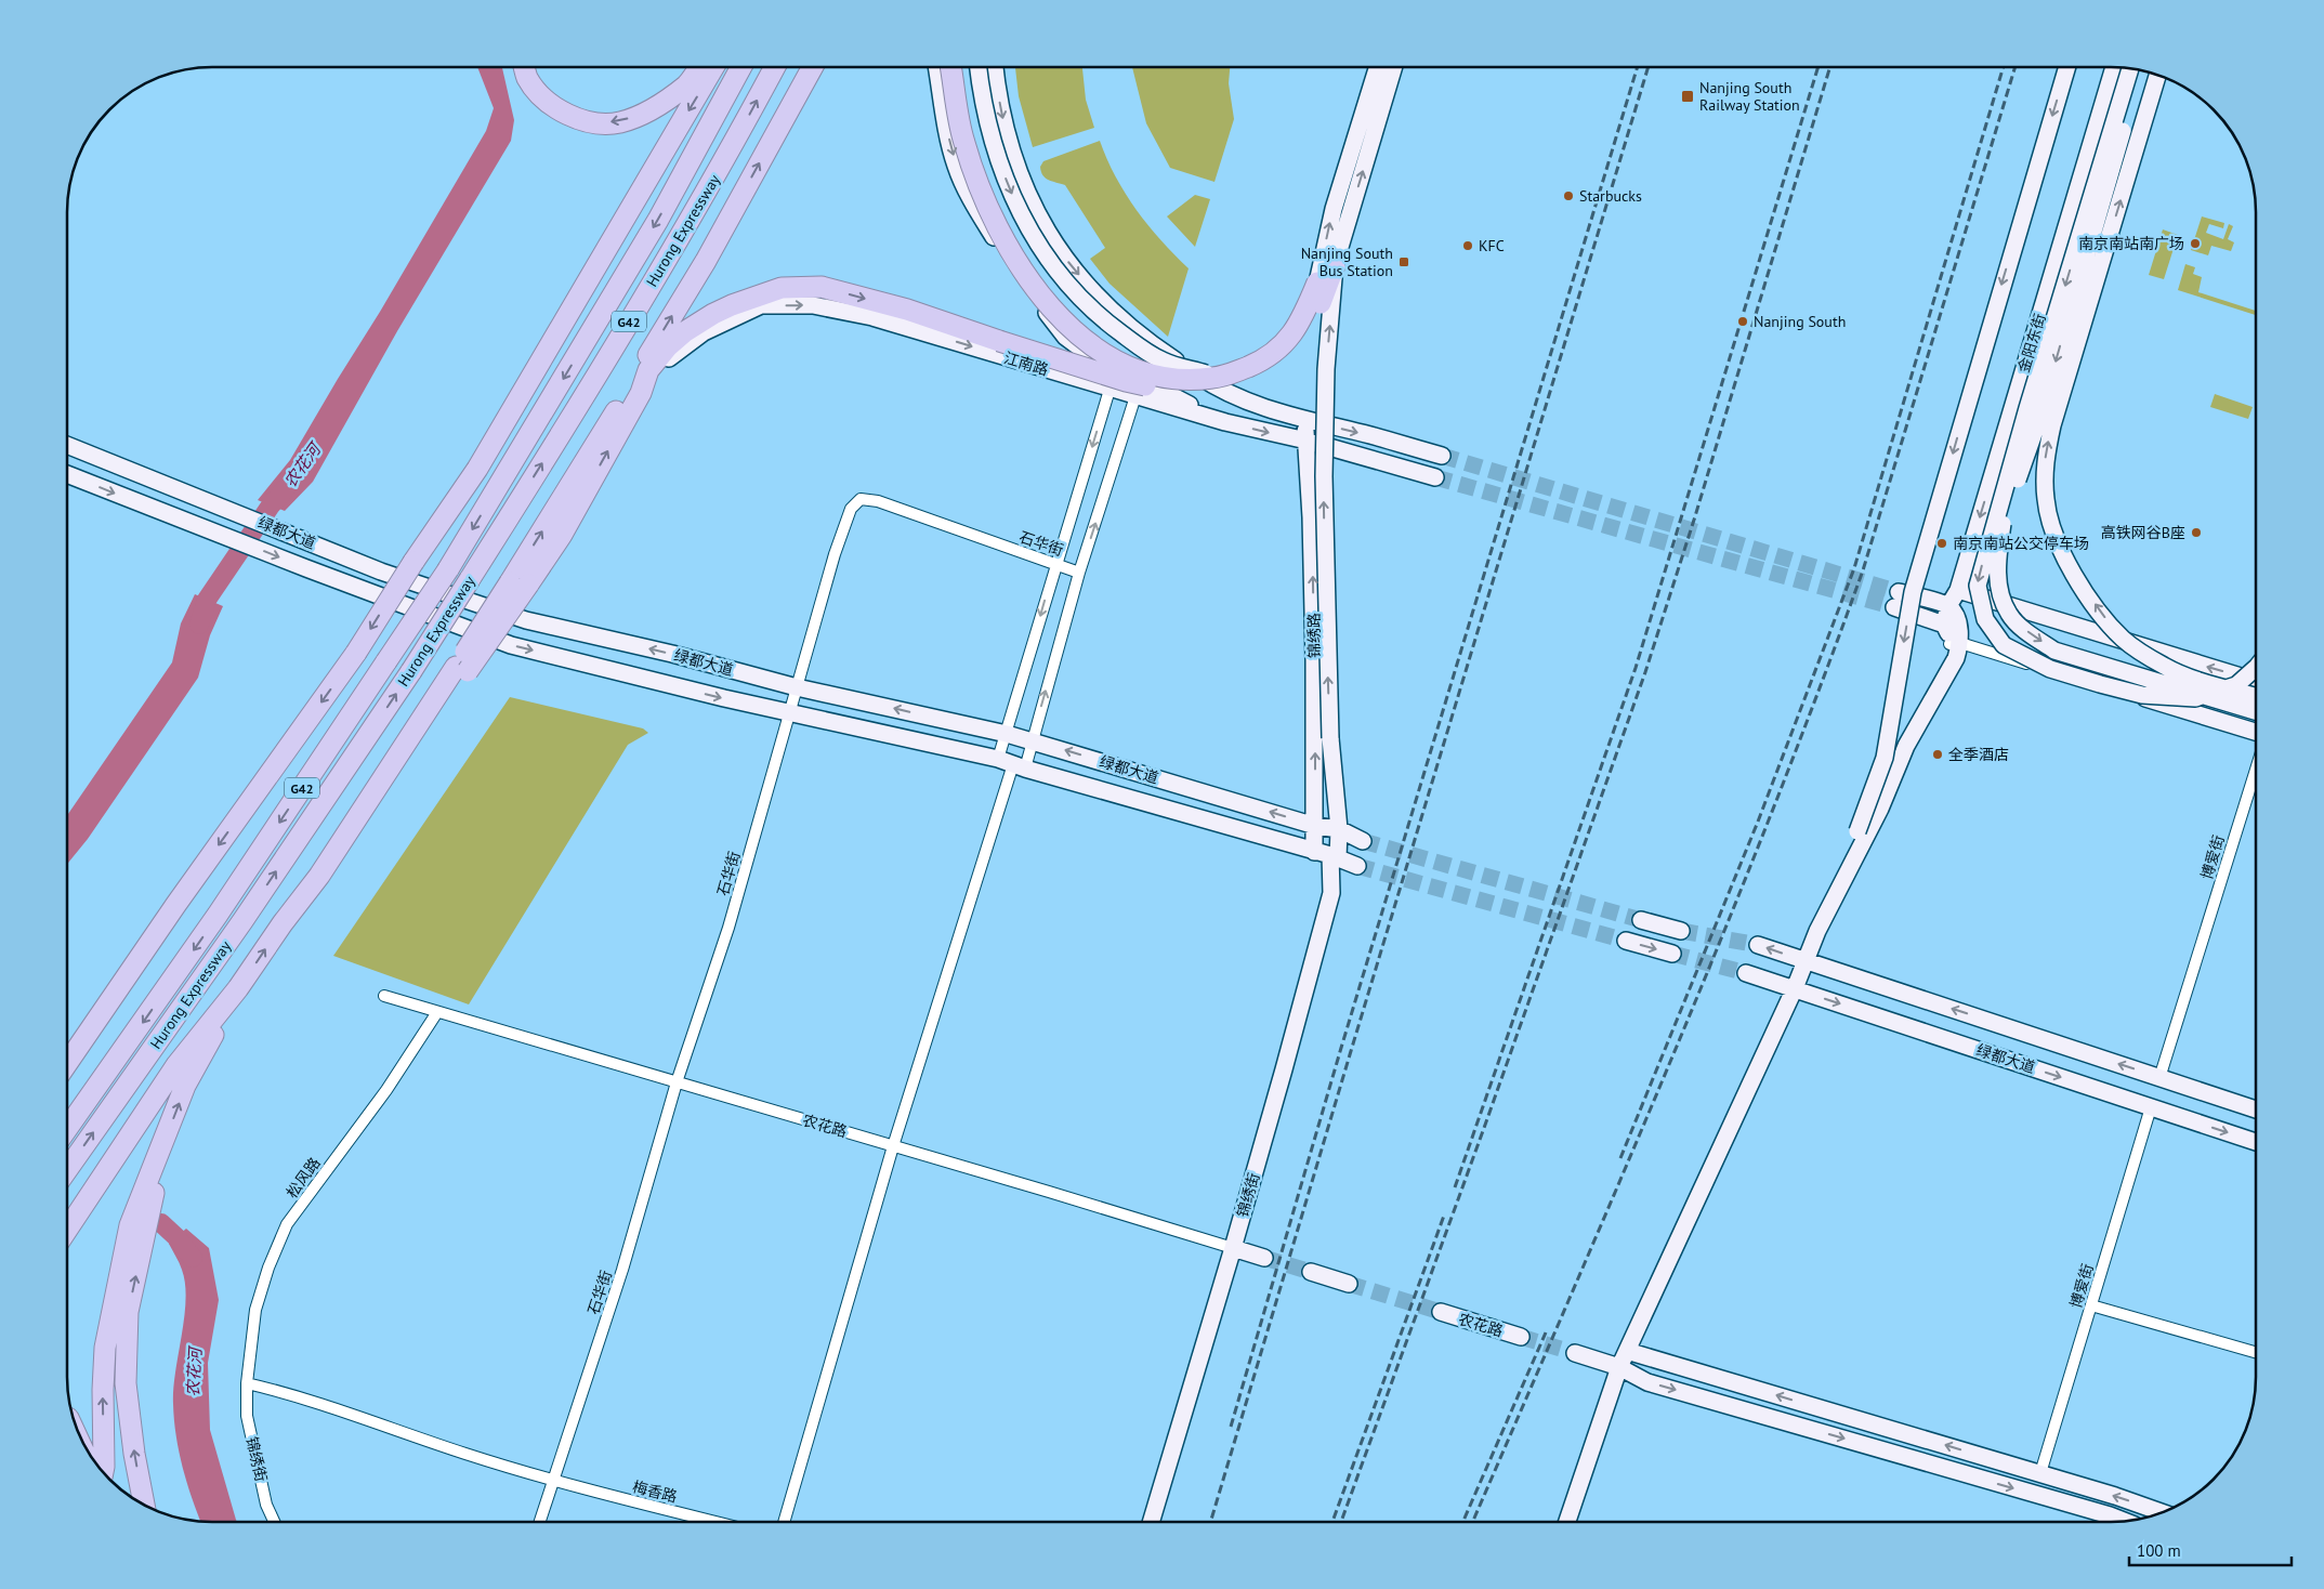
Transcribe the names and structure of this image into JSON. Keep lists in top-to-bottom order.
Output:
{
  "streets": {
    "highway": ["Hurong Expressway", "G42"],
    "main road": [
      "金阳东街",
      "江南路",
      "绿都大道",
      "锦绣路",
      "农花路",
      "锦绣街"
    ],
    "street": [
      "石华街",
      "博爱街",
      "松风路",
      "梅香路"
    ]
  },
  "crossings": [
    ["江南路", "锦绣路"],
    ["绿都大道", "石华街"],
    ["绿都大道", "锦绣路"],
    ["绿都大道", "博爱街"],
    ["绿都大道", "锦绣街"],
    ["石华街", "农花路"],
    ["石华街", "梅香路"],
    ["农花路", "松风路"],
    ["农花路", "锦绣街"],
    ["松风路", "锦绣街"],
    ["松风路", "梅香路"],
    ["锦绣街", "梅香路"]
  ],
  "one_way": ["江南路", "锦绣路", "锦绣街"],
  "water": ["农花河"],
  "places": {
    "transit": ["Nanjing South Railway Station", "Nanjing South Bus Station"],
    "other": [
      "Starbucks",
      "南京南站南广场",
      "KFC",
      "Nanjing South",
      "高铁网谷B座",
      "南京南站公交停车场",
      "全季酒店"
    ]
  },
  "scale_bar": "100 m"
}
